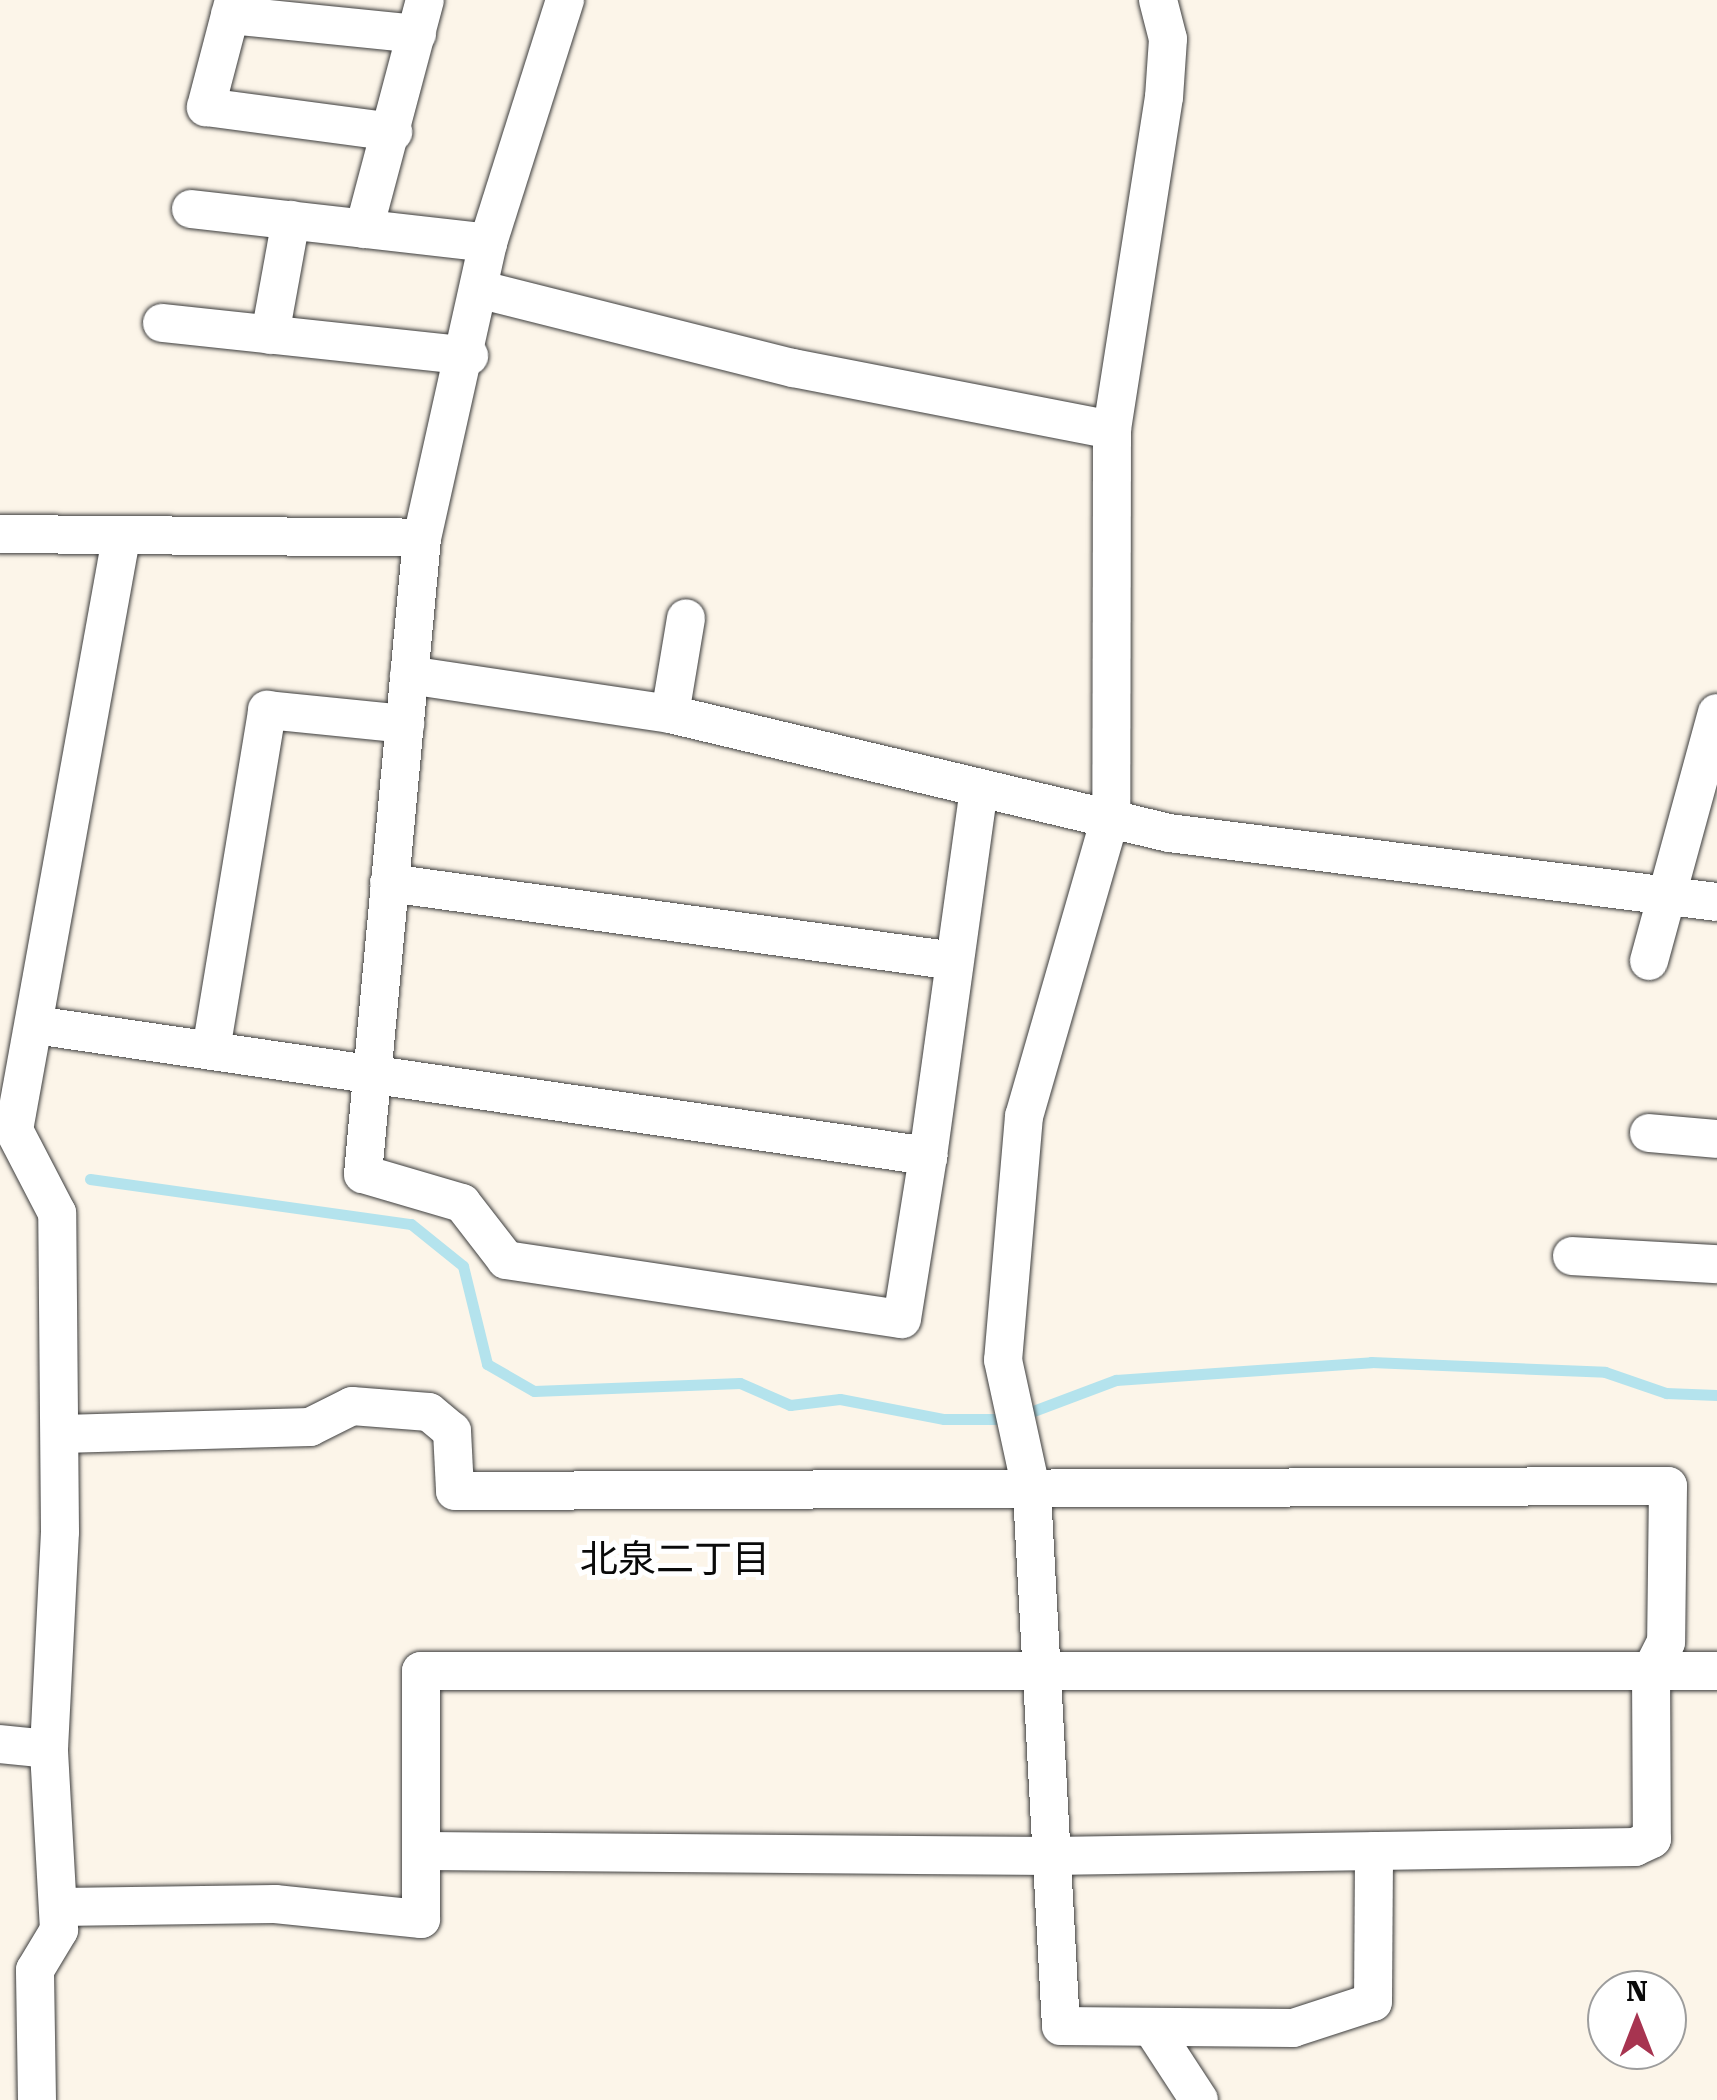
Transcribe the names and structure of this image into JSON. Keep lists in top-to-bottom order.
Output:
{
  "districts": ["北泉二丁目"],
  "north": "top"
}
